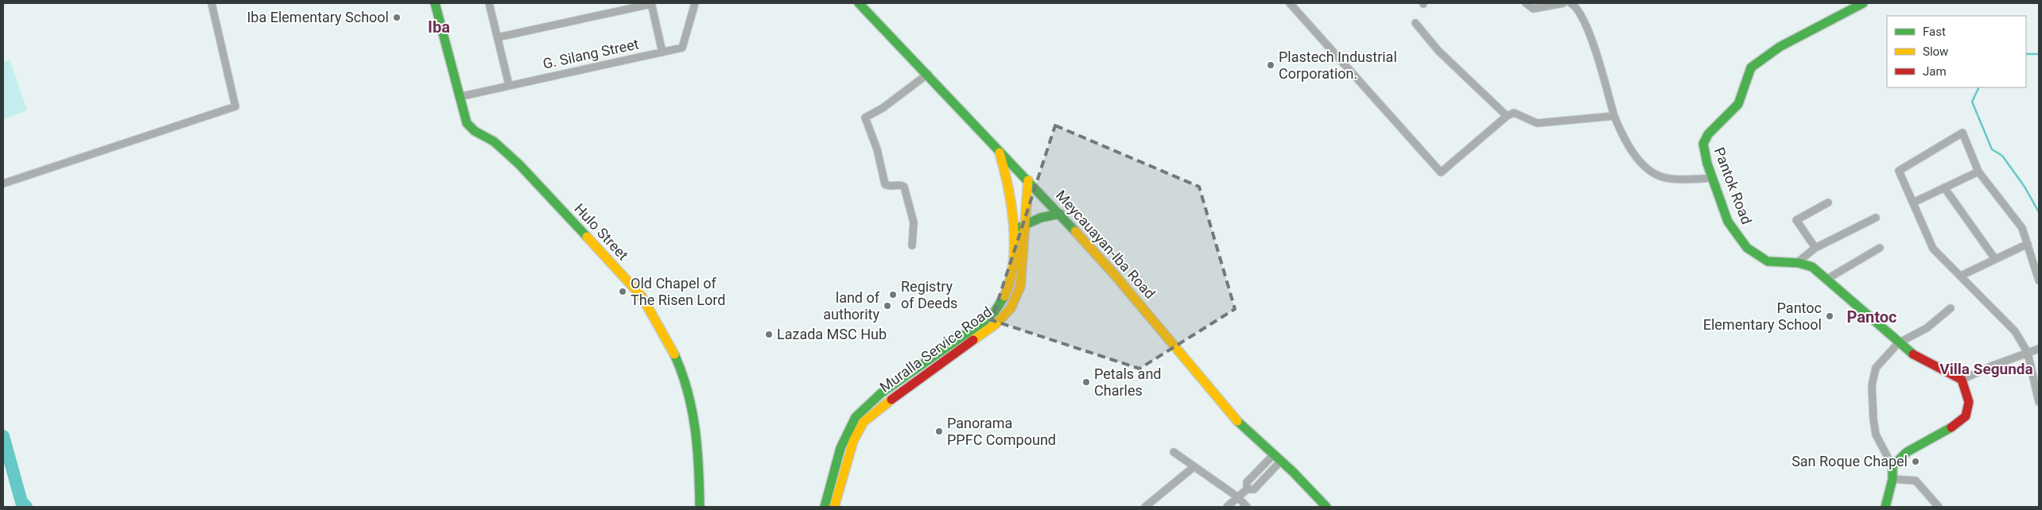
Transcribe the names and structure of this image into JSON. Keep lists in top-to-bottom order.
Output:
{
  "streets": {
    "main road": [
      "Pantok Road",
      "Hulo Street",
      "Meycauayan-Iba Road",
      "Muralla Service Road"
    ],
    "street": ["G. Silang Street"]
  },
  "crossings": [
    ["G. Silang Street", "Hulo Street"],
    ["Meycauayan-Iba Road", "Muralla Service Road"]
  ],
  "districts": ["Iba", "Pantoc", "Villa Segunda"],
  "places": [
    "Iba Elementary School",
    "Plastech Industrial Corporation.",
    "Old Chapel of The Risen Lord",
    "Registry of Deeds",
    "land of authority",
    "Pantoc Elementary School",
    "Lazada MSC Hub",
    "Petals and Charles",
    "Panorama PPFC Compound",
    "San Roque Chapel"
  ],
  "legend": ["Fast", "Slow", "Jam"]
}
